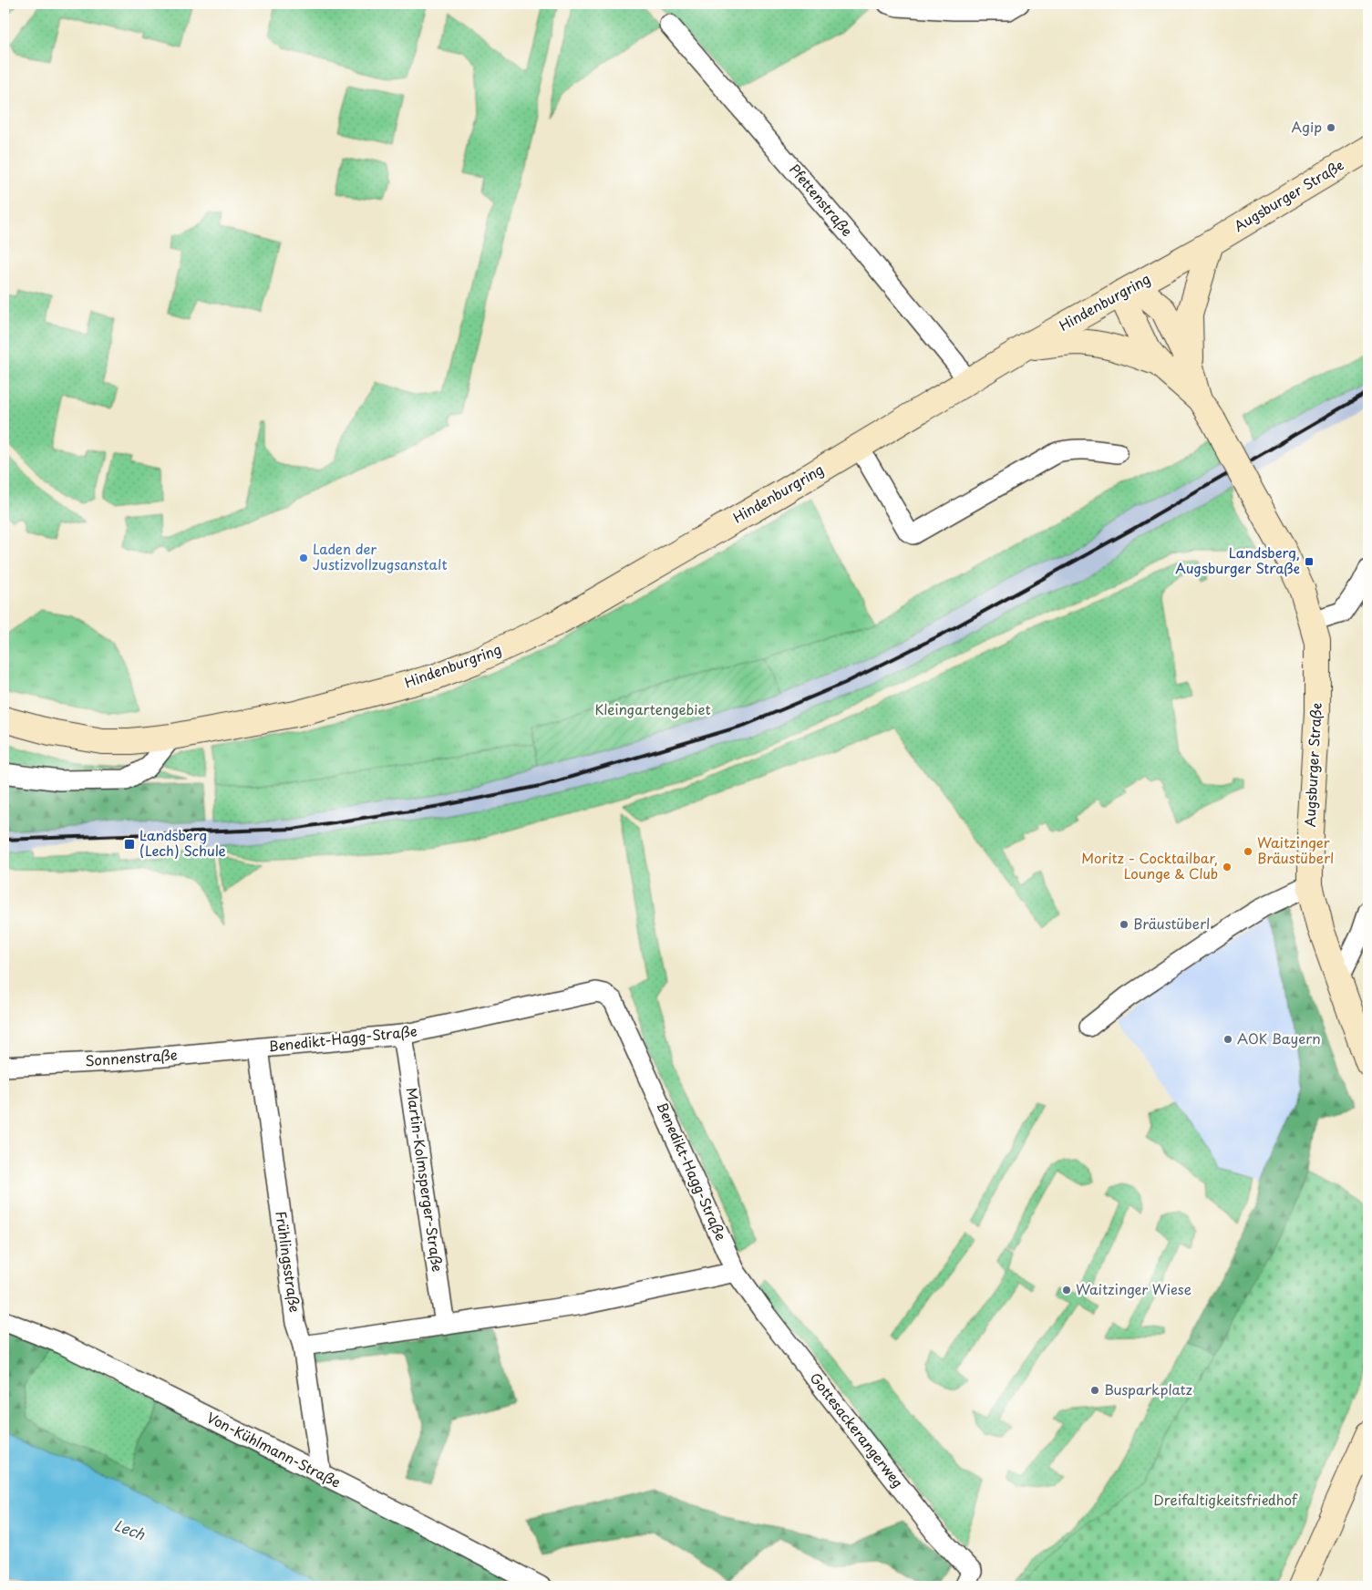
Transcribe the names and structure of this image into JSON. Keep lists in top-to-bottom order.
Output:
{
  "streets": {
    "main road": ["Augsburger Straße", "Hindenburgring"],
    "street": [
      "Pfettenstraße",
      "Benedikt-Hagg-Straße",
      "Sonnenstraße",
      "Martin-Kolmsperger-Straße",
      "Frühlingsstraße",
      "Gottesackerangerweg",
      "Von-Kühlmann-Straße"
    ]
  },
  "crossings": [
    ["Augsburger Straße", "Hindenburgring"],
    ["Pfettenstraße", "Hindenburgring"],
    ["Benedikt-Hagg-Straße", "Sonnenstraße"],
    ["Benedikt-Hagg-Straße", "Martin-Kolmsperger-Straße"],
    ["Benedikt-Hagg-Straße", "Frühlingsstraße"],
    ["Benedikt-Hagg-Straße", "Gottesackerangerweg"],
    ["Sonnenstraße", "Frühlingsstraße"],
    ["Frühlingsstraße", "Von-Kühlmann-Straße"]
  ],
  "water": ["Lech"],
  "parks": ["Kleingartengebiet", "Dreifaltigkeitsfriedhof"],
  "places": {
    "other": [
      "Agip",
      "Laden der Justizvollzugsanstalt",
      "Waitzinger Bräustüberl",
      "Moritz - Cocktailbar, Lounge & Club",
      "Bräustüberl",
      "AOK Bayern",
      "Waitzinger Wiese",
      "Busparkplatz"
    ],
    "transit": ["Landsberg, Augsburger Straße", "Landsberg (Lech) Schule"]
  }
}
